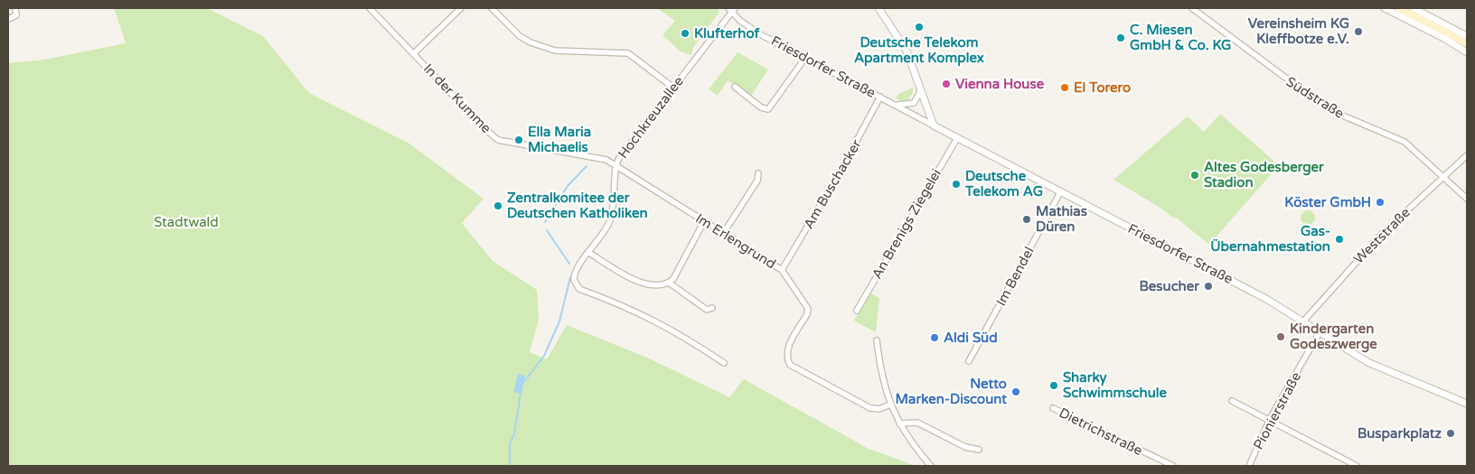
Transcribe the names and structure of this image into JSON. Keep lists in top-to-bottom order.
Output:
{
  "streets": {
    "street": [
      "Friesdorfer Straße",
      "Südstraße",
      "In der Kumme",
      "Hochkreuzallee",
      "Am Buschacker",
      "An Brenigs Ziegelei",
      "Weststraße",
      "Im Erlengrund",
      "Im Bendel",
      "Pionierstraße",
      "Dietrichstraße"
    ]
  },
  "crossings": [
    ["Friesdorfer Straße", "Hochkreuzallee"],
    ["Friesdorfer Straße", "Am Buschacker"],
    ["Friesdorfer Straße", "An Brenigs Ziegelei"],
    ["Friesdorfer Straße", "Weststraße"],
    ["Friesdorfer Straße", "Im Bendel"],
    ["Friesdorfer Straße", "Pionierstraße"],
    ["Südstraße", "Weststraße"],
    ["In der Kumme", "Hochkreuzallee"],
    ["In der Kumme", "Im Erlengrund"],
    ["Hochkreuzallee", "Im Erlengrund"],
    ["Am Buschacker", "Im Erlengrund"]
  ],
  "parks": ["Stadtwald"],
  "places": [
    "Deutsche Telekom Apartment Komplex",
    "Vereinsheim KG Kleffbotze e.V.",
    "Klufterhof",
    "C. Miesen GmbH & Co. KG",
    "Vienna House",
    "El Torero",
    "Ella Maria Michaelis",
    "Altes Godesberger Stadion",
    "Deutsche Telekom AG",
    "Köster GmbH",
    "Zentralkomitee der Deutschen Katholiken",
    "Mathias Düren",
    "Gas- Übernahmestation",
    "Besucher",
    "Kindergarten Godeszwerge",
    "Aldi Süd",
    "Sharky Schwimmschule",
    "Netto Marken-Discount",
    "Busparkplatz"
  ]
}
